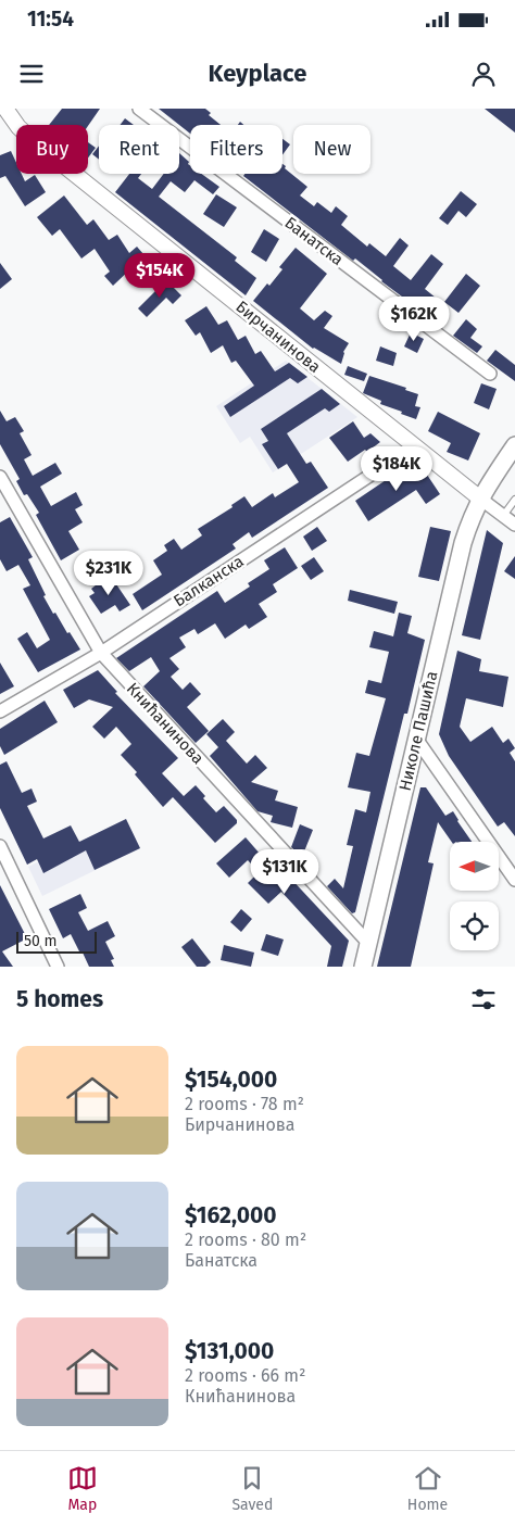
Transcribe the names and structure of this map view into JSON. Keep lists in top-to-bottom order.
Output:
{
  "streets": {
    "main road": ["Николе Пашића"],
    "street": [
      "Банатска",
      "Бирчанинова",
      "Балканска",
      "Книћанинова"
    ]
  },
  "crossings": [
    ["Бирчанинова", "Балканска"],
    ["Бирчанинова", "Николе Пашића"],
    ["Балканска", "Книћанинова"],
    ["Книћанинова", "Николе Пашића"]
  ],
  "scale_bar": "50 m",
  "north": "left",
  "page": {
    "status": "11:54",
    "header": "Keyplace",
    "chip": [
      "Buy",
      "Rent",
      "Filters",
      "New"
    ],
    "price": [
      "$154K",
      "$162K",
      "$184K",
      "$231K",
      "$131K"
    ],
    "scale": "50 m",
    "heading": "5 homes",
    "list": [
      {
        "name": "$154,000",
        "note": "2 rooms · 78 m² · Бирчанинова"
      },
      {
        "name": "$162,000",
        "note": "2 rooms · 80 m² · Банатска"
      },
      {
        "name": "$131,000",
        "note": "2 rooms · 66 m² · Книћанинова"
      }
    ],
    "tabs": ["Map", "Saved", "Home"]
  }
}
